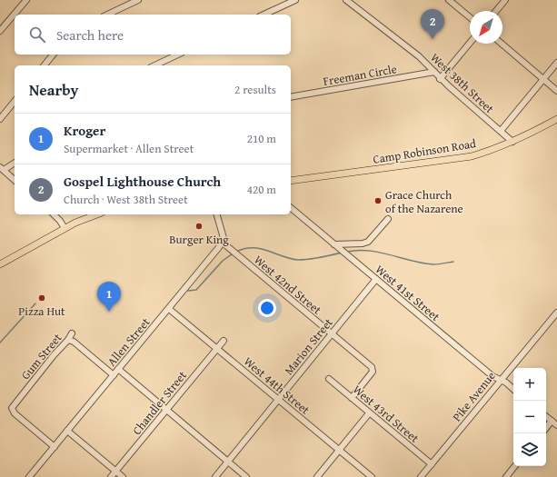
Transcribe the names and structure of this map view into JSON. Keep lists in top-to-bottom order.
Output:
{
  "streets": {
    "main road": ["Camp Robinson Road"],
    "street": [
      "Freeman Circle",
      "West 38th Street",
      "West 42nd Street",
      "West 41st Street",
      "Allen Street",
      "Marion Street",
      "Gum Street",
      "West 44th Street",
      "Pike Avenue",
      "Chandler Street",
      "West 43rd Street"
    ]
  },
  "crossings": [
    ["Freeman Circle", "West 38th Street"],
    ["West 38th Street", "Camp Robinson Road"],
    ["West 42nd Street", "Allen Street"],
    ["West 42nd Street", "Marion Street"],
    ["West 42nd Street", "West 43rd Street"],
    ["West 41st Street", "Marion Street"],
    ["West 41st Street", "Pike Avenue"],
    ["Allen Street", "Gum Street"],
    ["Allen Street", "West 44th Street"],
    ["Marion Street", "West 44th Street"],
    ["West 44th Street", "Chandler Street"],
    ["Pike Avenue", "West 43rd Street"]
  ],
  "places": ["Grace Church of the Nazarene", "Burger King", "Pizza Hut"],
  "north": "bottom left",
  "page": {
    "pins": ["2", "1"],
    "search": "Search here",
    "heading": ["Nearby", "2 results"],
    "list": [
      {
        "mark": "1",
        "name": "Kroger",
        "note": "Supermarket · Allen Street",
        "value": "210 m"
      },
      {
        "mark": "2",
        "name": "Gospel Lighthouse Church",
        "note": "Church · West 38th Street",
        "value": "420 m"
      }
    ],
    "map_buttons": ["+", "−"]
  }
}
